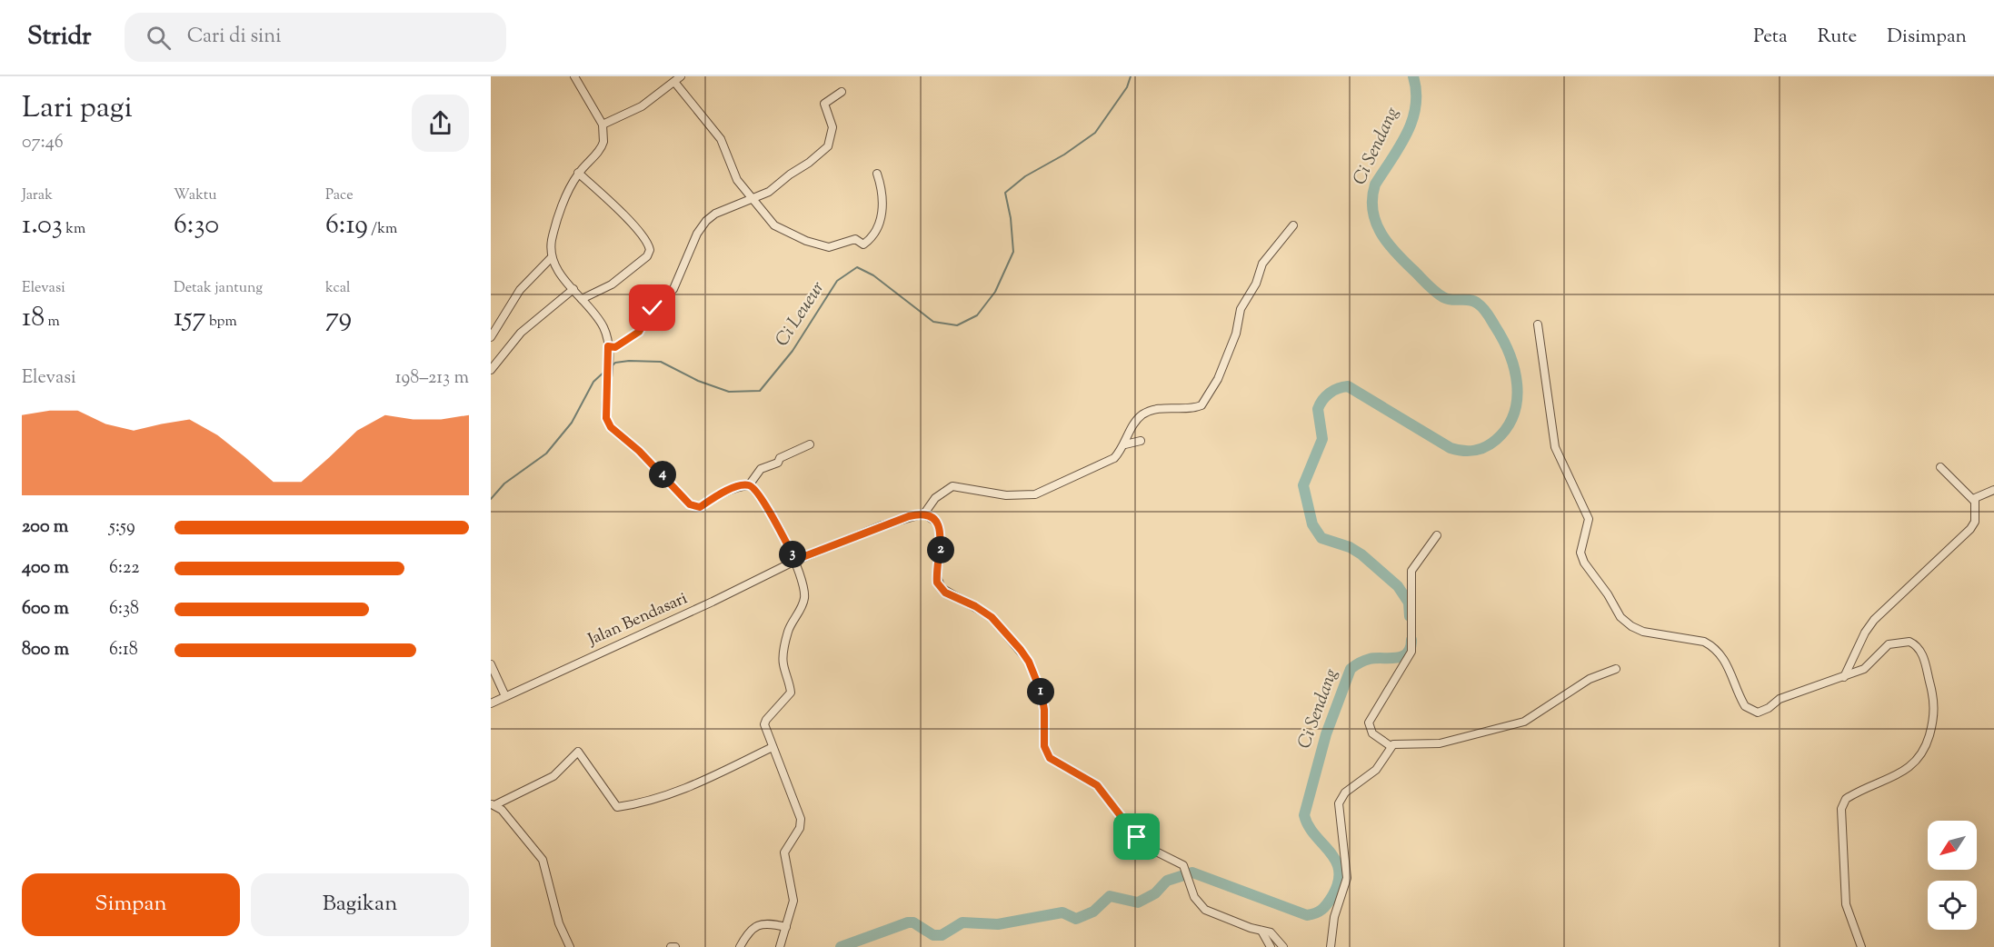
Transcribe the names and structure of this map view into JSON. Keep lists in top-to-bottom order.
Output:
{
  "streets": {
    "street": ["Jalan Bendasari"]
  },
  "water": ["Ci Sendang", "Ci Leueur"],
  "north": "bottom left",
  "page": {
    "header": "Stridr",
    "search": "Cari di sini",
    "nav": ["Peta", "Rute", "Disimpan"],
    "heading": ["Lari pagi", "07:46"],
    "stats": [
      ["Jarak", "1.03 km"],
      ["Waktu", "6:30"],
      ["Pace", "6:19 /km"],
      ["Elevasi", "18 m"],
      ["Detak jantung", "157 bpm"],
      ["kcal", "79"]
    ],
    "chart": ["Elevasi", "198–213 m"],
    "pins": [
      "4",
      "2",
      "3",
      "1"
    ],
    "list": [
      {
        "name": "200 m",
        "note": "5:59"
      },
      {
        "name": "400 m",
        "note": "6:22"
      },
      {
        "name": "600 m",
        "note": "6:38"
      },
      {
        "name": "800 m",
        "note": "6:18"
      }
    ],
    "buttons": ["Simpan", "Bagikan"]
  }
}
